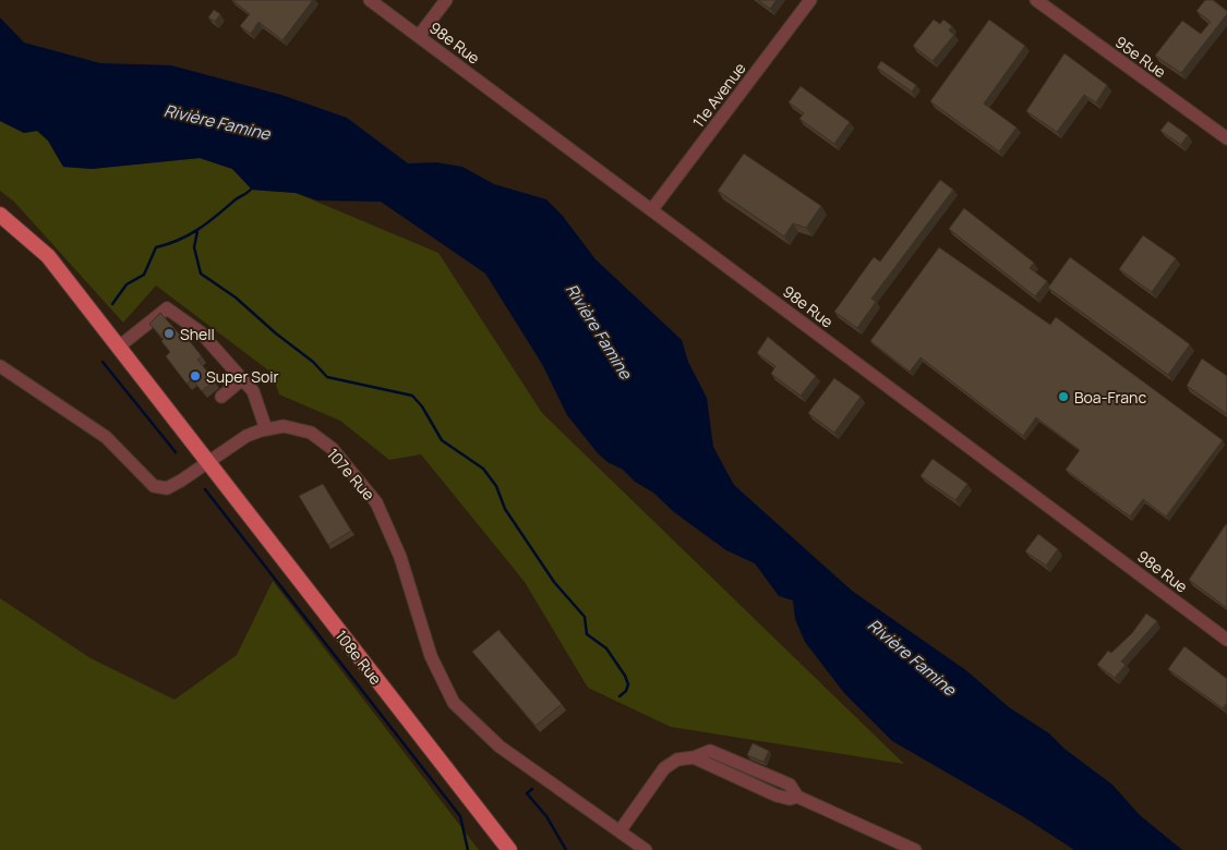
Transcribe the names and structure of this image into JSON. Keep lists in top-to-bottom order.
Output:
{
  "streets": {
    "main road": ["108e Rue"],
    "street": [
      "98e Rue",
      "95e Rue",
      "11e Avenue",
      "107e Rue"
    ]
  },
  "crossings": [
    ["98e Rue", "11e Avenue"],
    ["107e Rue", "108e Rue"]
  ],
  "water": ["Rivière Famine"],
  "places": ["Shell", "Super Soir", "Boa-Franc"]
}
